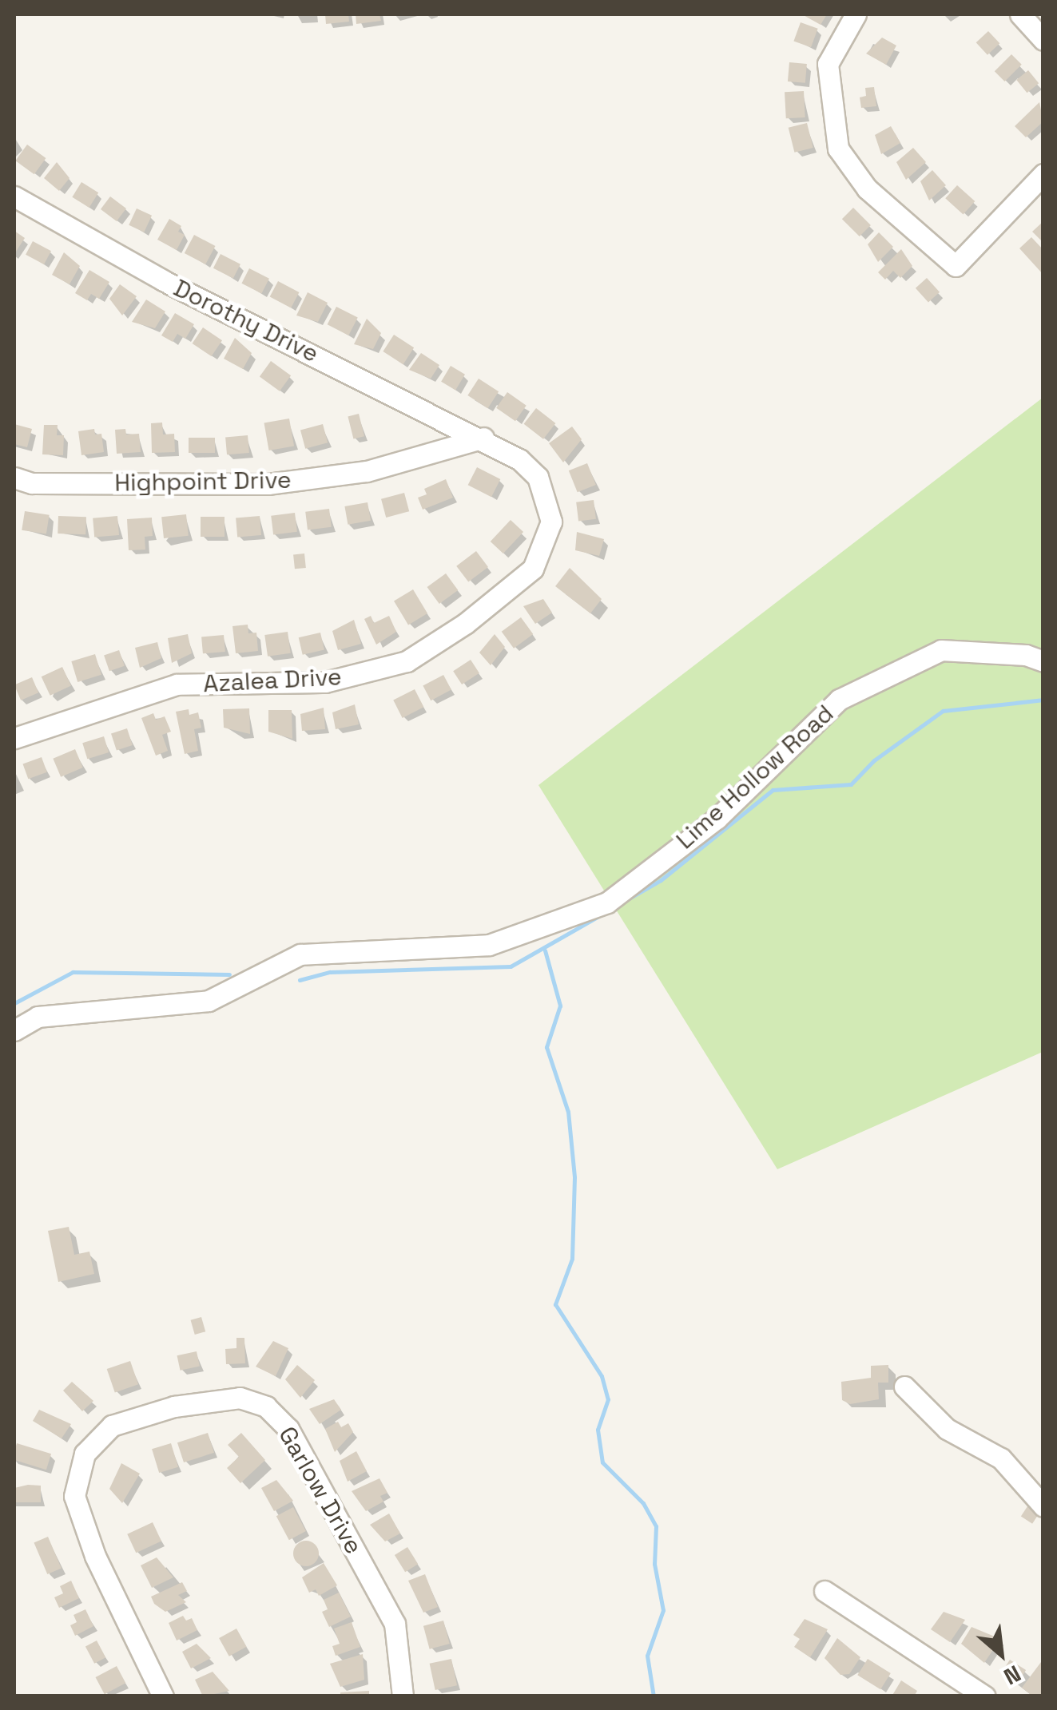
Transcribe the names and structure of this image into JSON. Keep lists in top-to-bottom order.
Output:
{
  "streets": {
    "street": [
      "Dorothy Drive",
      "Highpoint Drive",
      "Azalea Drive",
      "Lime Hollow Road",
      "Garlow Drive"
    ]
  },
  "crossings": [
    ["Dorothy Drive", "Highpoint Drive"],
    ["Dorothy Drive", "Azalea Drive"],
    ["Highpoint Drive", "Azalea Drive"]
  ],
  "north": "bottom right"
}
